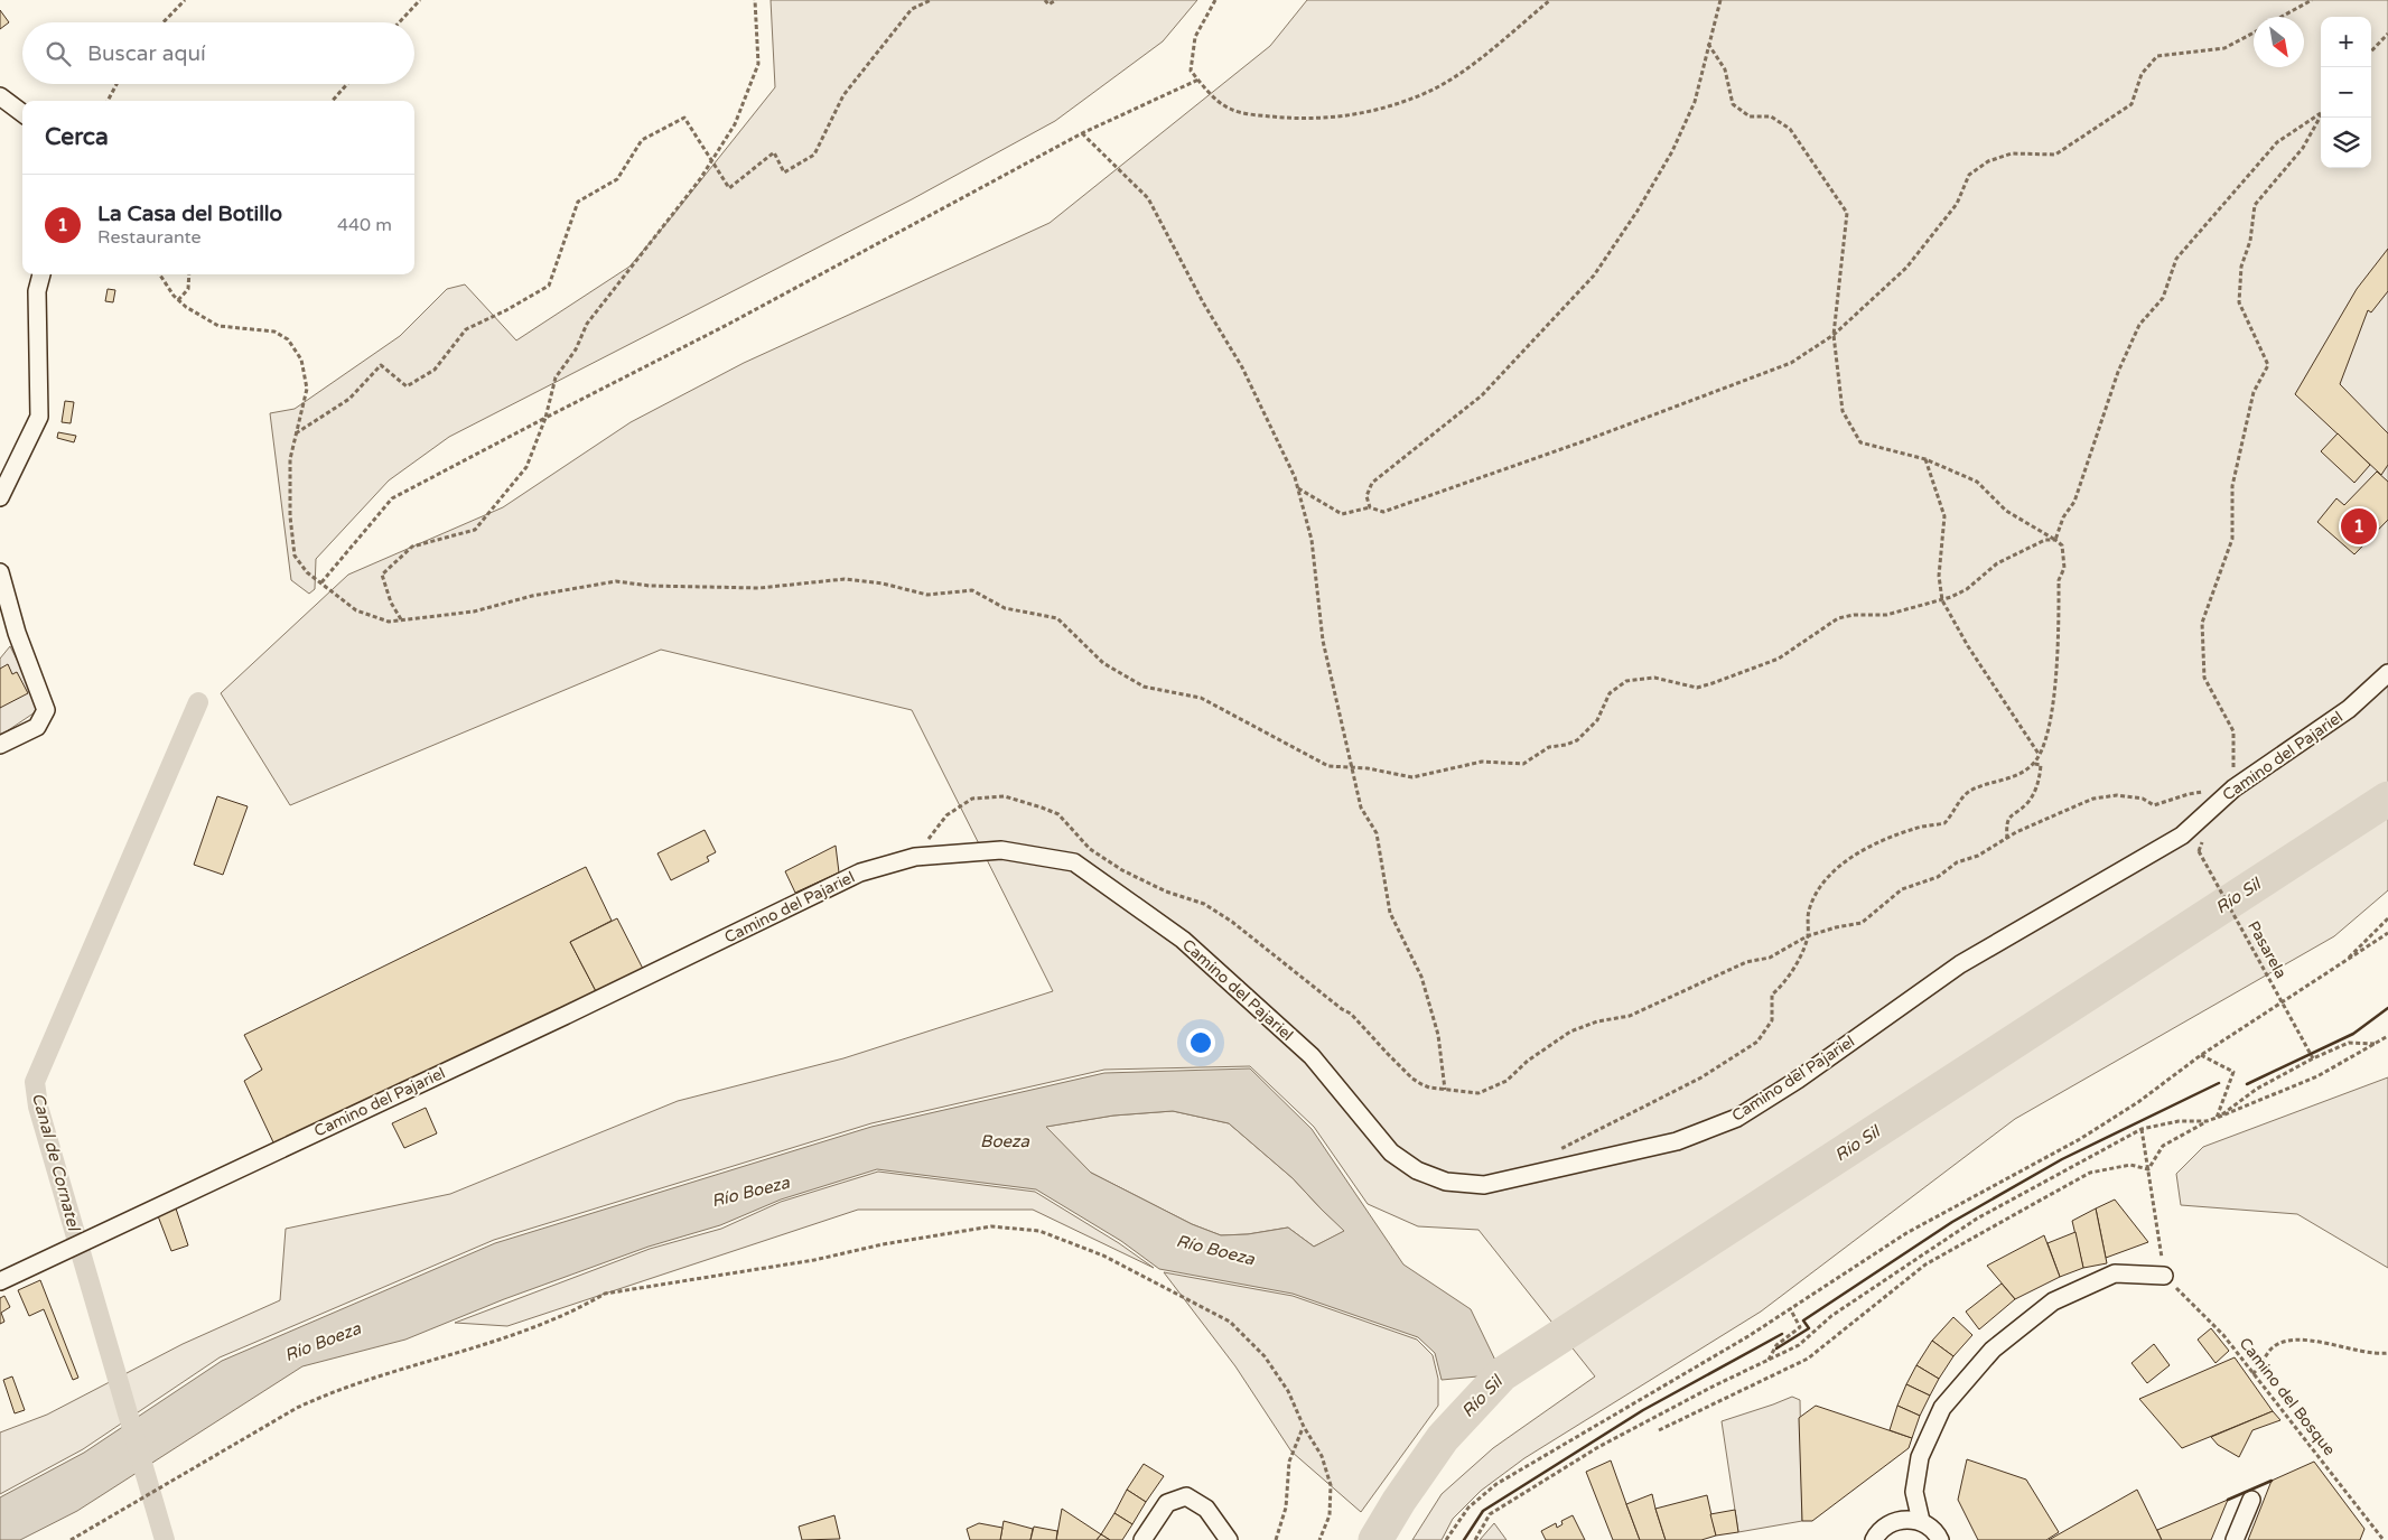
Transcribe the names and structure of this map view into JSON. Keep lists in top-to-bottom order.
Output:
{
  "streets": {
    "street": ["Camino del Pajariel"],
    "path": ["Pasarela", "Camino del Bosque"]
  },
  "water": [
    "Río Sil",
    "Boeza",
    "Canal de Cornatel",
    "Río Boeza"
  ],
  "north": "bottom right",
  "page": {
    "map_buttons": ["+", "−"],
    "search": "Buscar aquí",
    "heading": "Cerca",
    "list": [
      {
        "mark": "1",
        "name": "La Casa del Botillo",
        "note": "Restaurante",
        "value": "440 m"
      }
    ],
    "pins": "1"
  }
}
